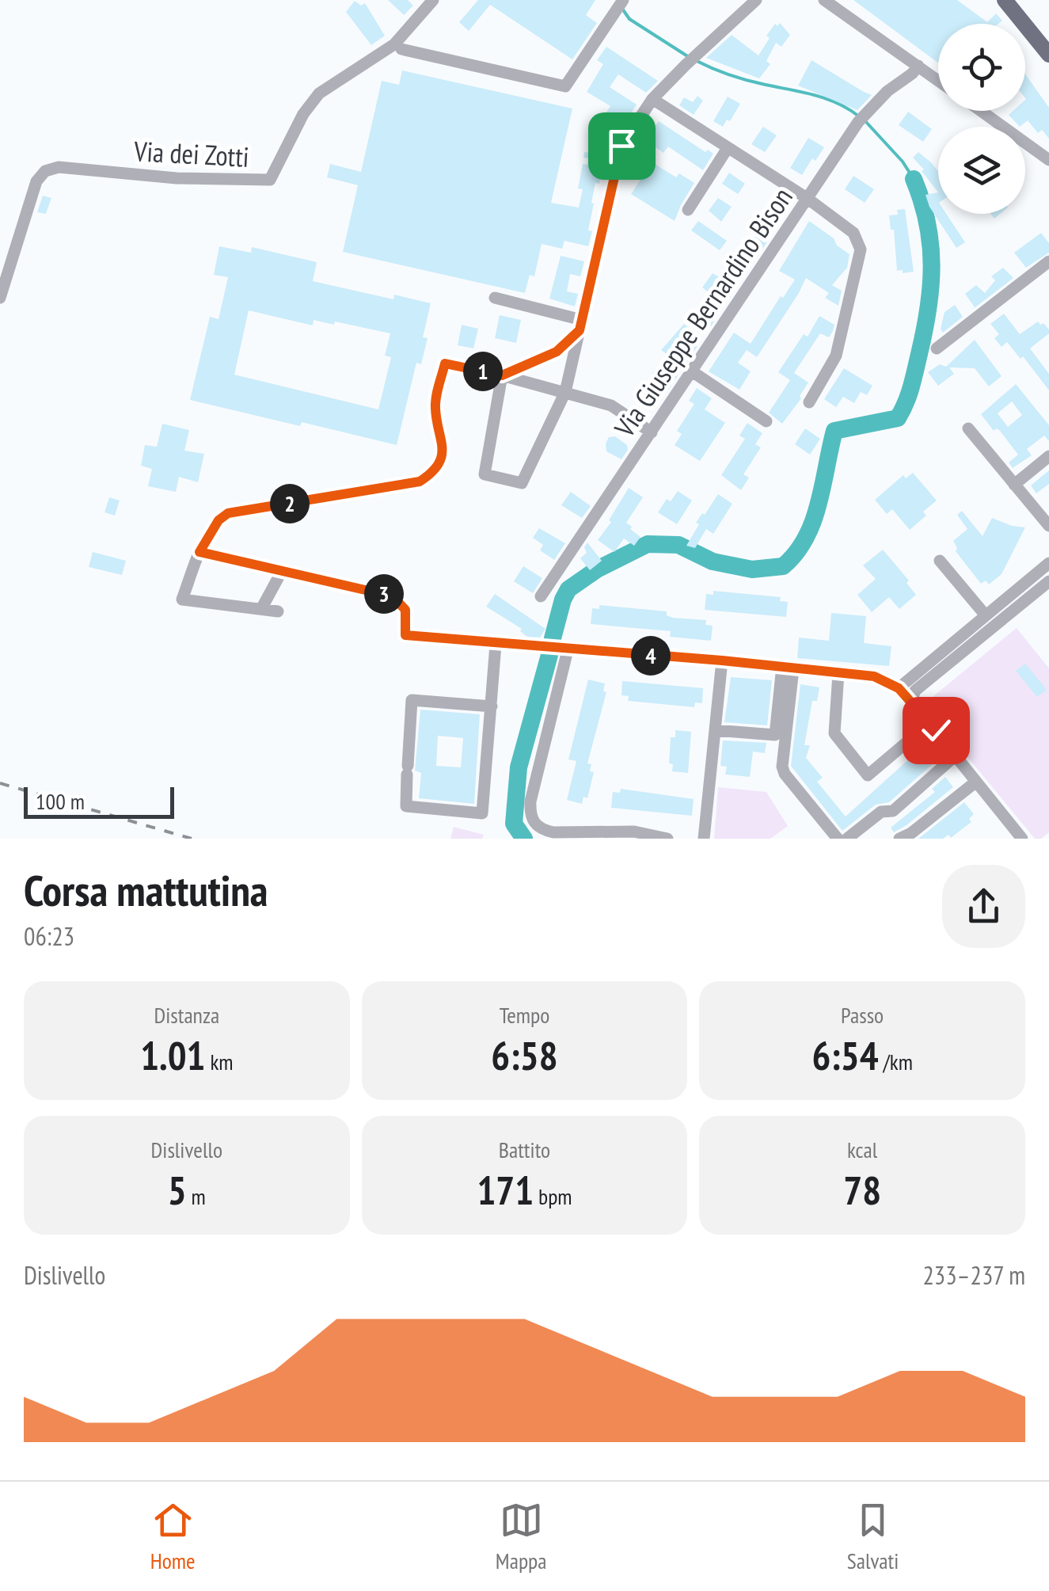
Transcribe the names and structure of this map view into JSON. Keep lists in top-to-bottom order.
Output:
{
  "streets": {
    "street": ["Via dei Zotti", "Via Giuseppe Bernardino Bison"]
  },
  "scale_bar": "100 m",
  "page": {
    "pins": [
      "1",
      "2",
      "3",
      "4"
    ],
    "scale": "100 m",
    "heading": ["Corsa mattutina", "06:23"],
    "stats": [
      ["Distanza", "1.01 km"],
      ["Tempo", "6:58"],
      ["Passo", "6:54 /km"],
      ["Dislivello", "5 m"],
      ["Battito", "171 bpm"],
      ["kcal", "78"]
    ],
    "chart": ["Dislivello", "233–237 m"],
    "tabs": ["Home", "Mappa", "Salvati"]
  }
}
